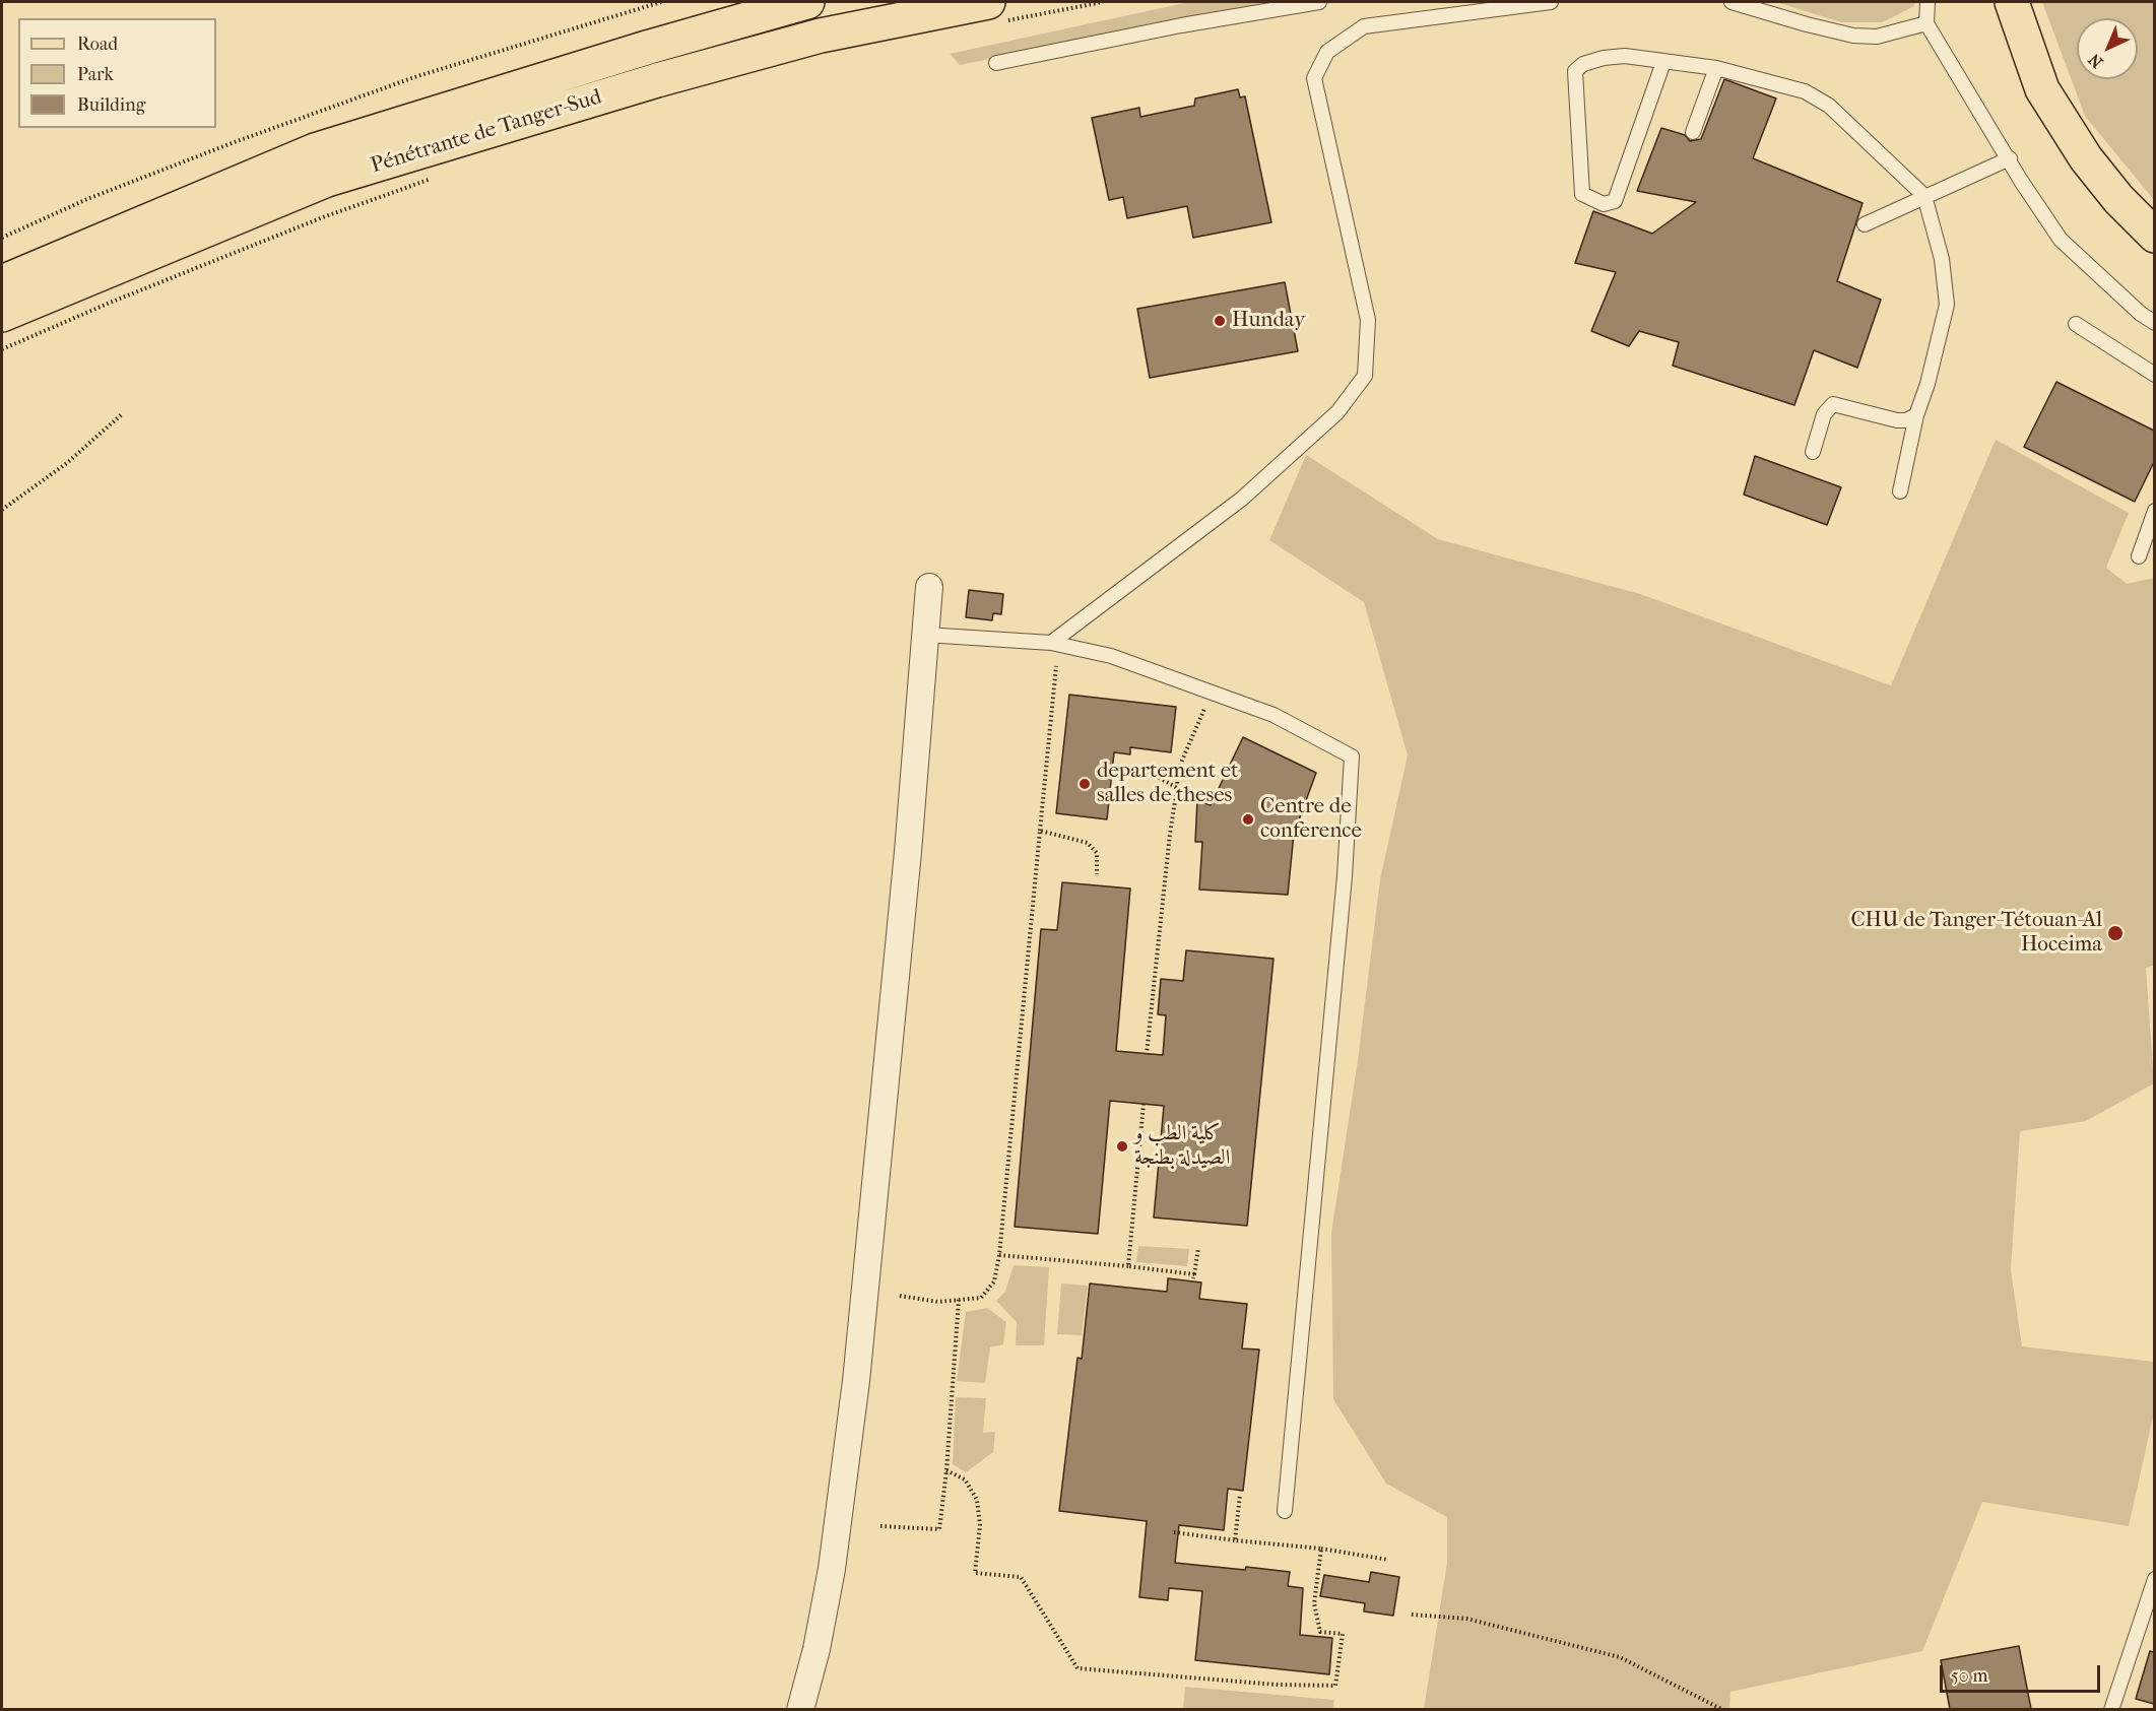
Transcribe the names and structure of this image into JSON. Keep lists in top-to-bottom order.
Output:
{
  "streets": {
    "main road": ["Pénétrante de Tanger-Sud"]
  },
  "places": [
    "Hunday",
    "departement et salles de theses",
    "Centre de conference",
    "CHU de Tanger-Tétouan-Al Hoceima",
    "كلية الطب و الصيدلة بطنجة"
  ],
  "legend": ["Road", "Park", "Building"],
  "scale_bar": "50 m",
  "north": "bottom left"
}
